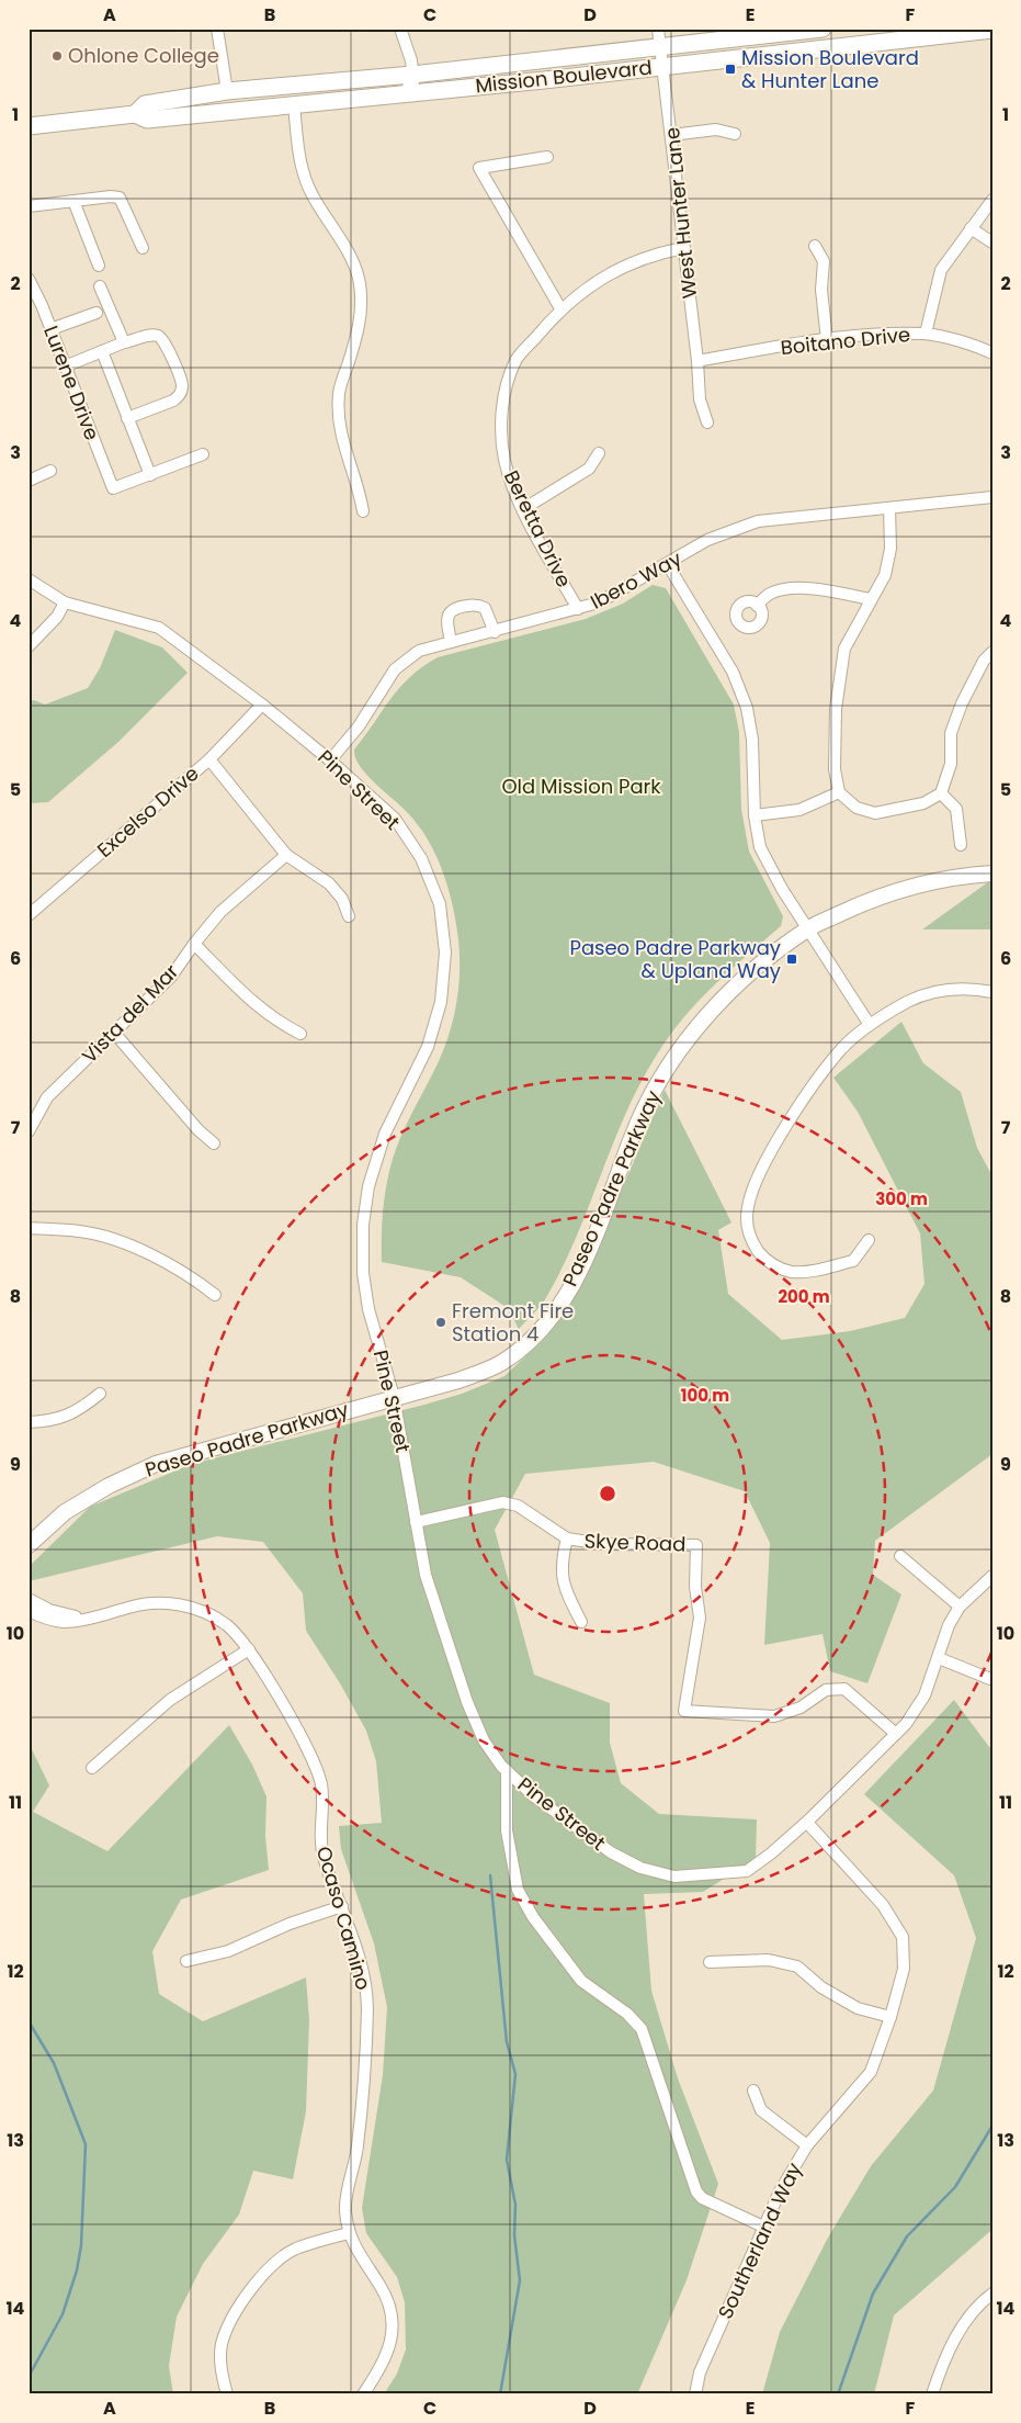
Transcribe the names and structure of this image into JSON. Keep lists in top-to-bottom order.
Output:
{
  "streets": {
    "main road": ["Mission Boulevard", "Paseo Padre Parkway"],
    "street": [
      "West Hunter Lane",
      "Boitano Drive",
      "Lurene Drive",
      "Beretta Drive",
      "Ibero Way",
      "Pine Street",
      "Excelso Drive",
      "Vista del Mar",
      "Skye Road",
      "Ocaso Camino",
      "Southerland Way"
    ]
  },
  "crossings": [
    ["Mission Boulevard", "West Hunter Lane"],
    ["West Hunter Lane", "Boitano Drive"],
    ["West Hunter Lane", "Beretta Drive"],
    ["Beretta Drive", "Ibero Way"],
    ["Ibero Way", "Pine Street"],
    ["Pine Street", "Excelso Drive"],
    ["Pine Street", "Paseo Padre Parkway"],
    ["Pine Street", "Skye Road"],
    ["Pine Street", "Southerland Way"]
  ],
  "parks": ["Old Mission Park"],
  "places": {
    "other": ["Ohlone College", "Fremont Fire Station 4"],
    "transit": ["Mission Boulevard & Hunter Lane", "Paseo Padre Parkway & Upland Way"]
  },
  "grid": {
    "columns": [
      "A",
      "B",
      "C",
      "D",
      "E",
      "F"
    ],
    "rows": [
      "1",
      "2",
      "3",
      "4",
      "5",
      "6",
      "7",
      "8",
      "9",
      "10",
      "11",
      "12",
      "13",
      "14"
    ]
  },
  "rings": ["300 m", "200 m", "100 m"]
}
